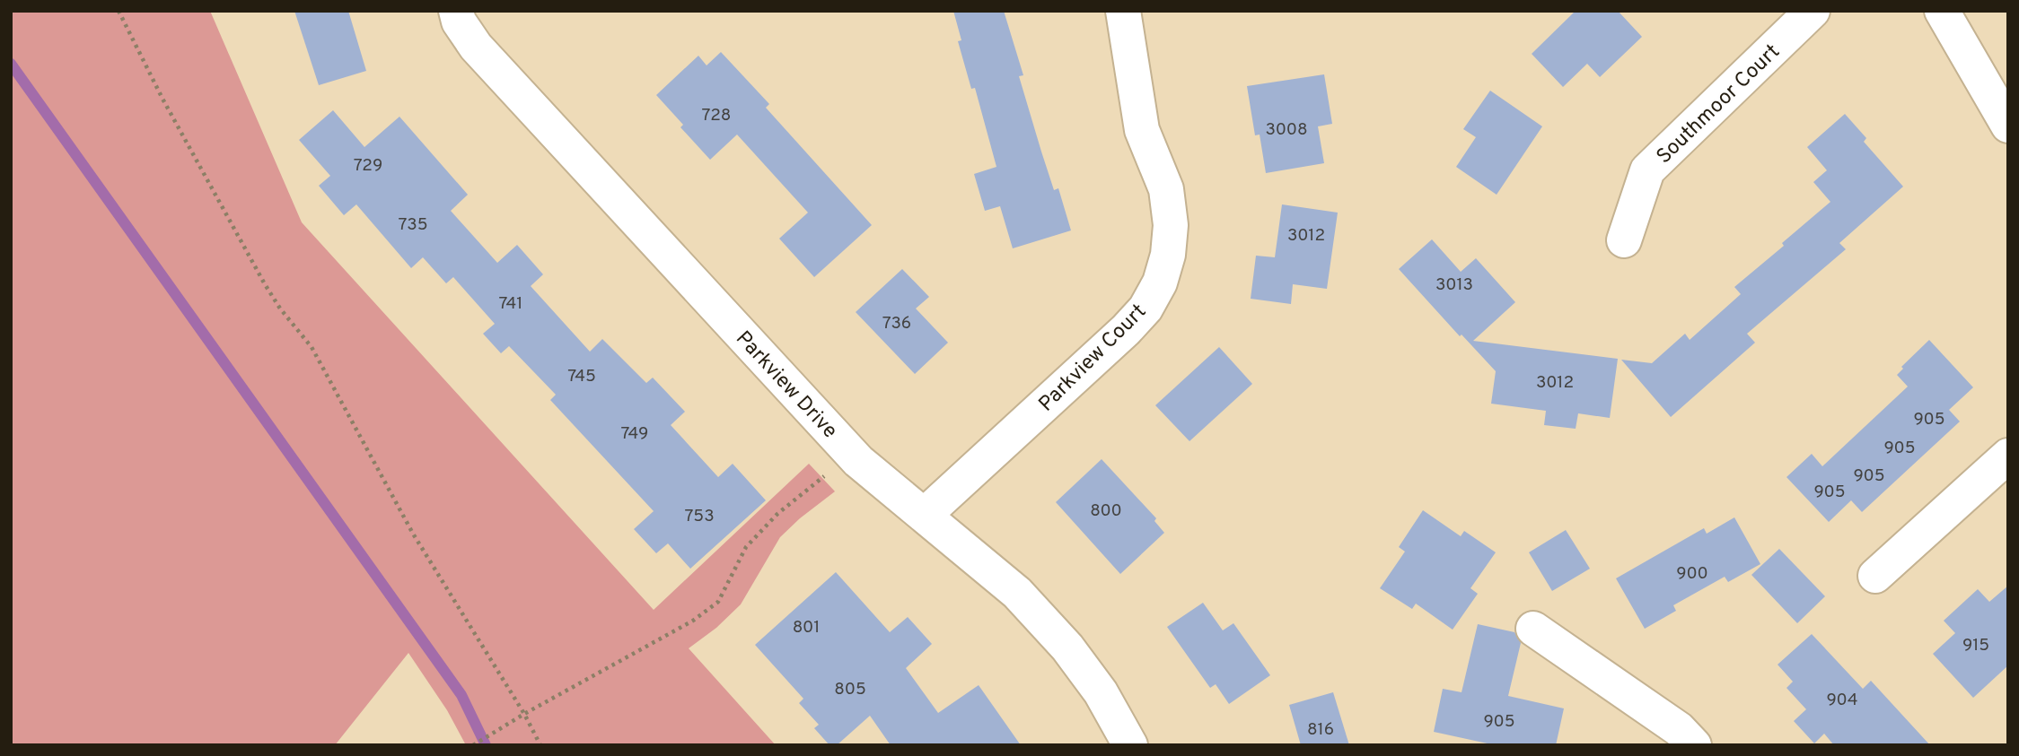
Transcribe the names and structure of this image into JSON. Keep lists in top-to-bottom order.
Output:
{
  "streets": {
    "street": ["Southmoor Court", "Parkview Court", "Parkview Drive"]
  },
  "crossings": [
    ["Parkview Court", "Parkview Drive"]
  ],
  "house_numbers": [
    "728",
    "3008",
    "729",
    "735",
    "3012",
    "3013",
    "741",
    "736",
    "745",
    "3012",
    "905",
    "749",
    "905",
    "905",
    "905",
    "800",
    "753",
    "900",
    "801",
    "915",
    "805",
    "904",
    "905",
    "816"
  ]
}
